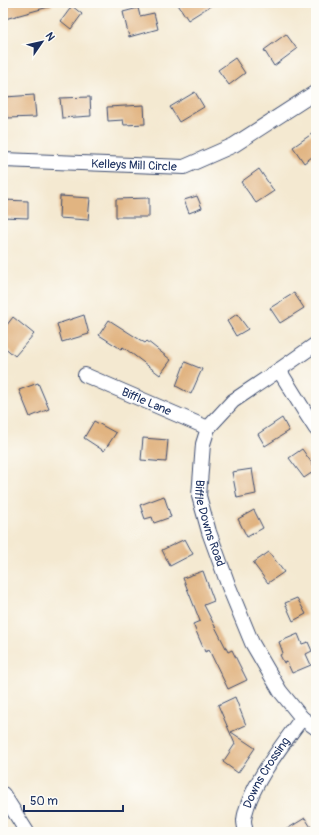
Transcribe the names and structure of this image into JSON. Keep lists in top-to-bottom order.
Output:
{
  "streets": {
    "street": [
      "Kelleys Mill Circle",
      "Biffle Lane",
      "Biffle Downs Road",
      "Downs Crossing"
    ]
  },
  "crossings": [
    ["Biffle Lane", "Biffle Downs Road"],
    ["Biffle Downs Road", "Downs Crossing"]
  ],
  "scale_bar": "50 m",
  "north": "top right"
}
